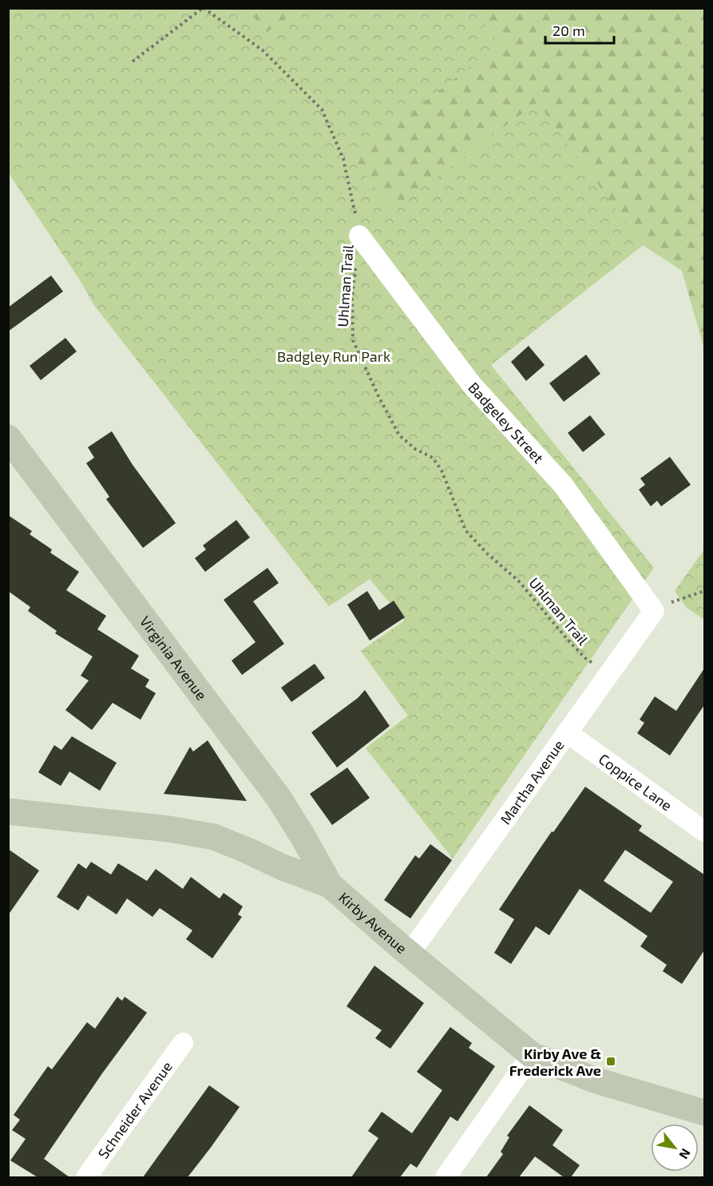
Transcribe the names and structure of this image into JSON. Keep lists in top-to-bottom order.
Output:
{
  "streets": {
    "street": [
      "Badgeley Street",
      "Virginia Avenue",
      "Martha Avenue",
      "Coppice Lane",
      "Kirby Avenue",
      "Schneider Avenue"
    ],
    "path": ["Uhlman Trail"]
  },
  "crossings": [
    ["Uhlman Trail", "Badgeley Street"],
    ["Uhlman Trail", "Martha Avenue"],
    ["Badgeley Street", "Martha Avenue"],
    ["Virginia Avenue", "Kirby Avenue"],
    ["Martha Avenue", "Coppice Lane"],
    ["Martha Avenue", "Kirby Avenue"]
  ],
  "parks": ["Badgley Run Park"],
  "places": {
    "transit": ["Kirby Ave & Frederick Ave"]
  },
  "scale_bar": "20 m",
  "north": "bottom right"
}
